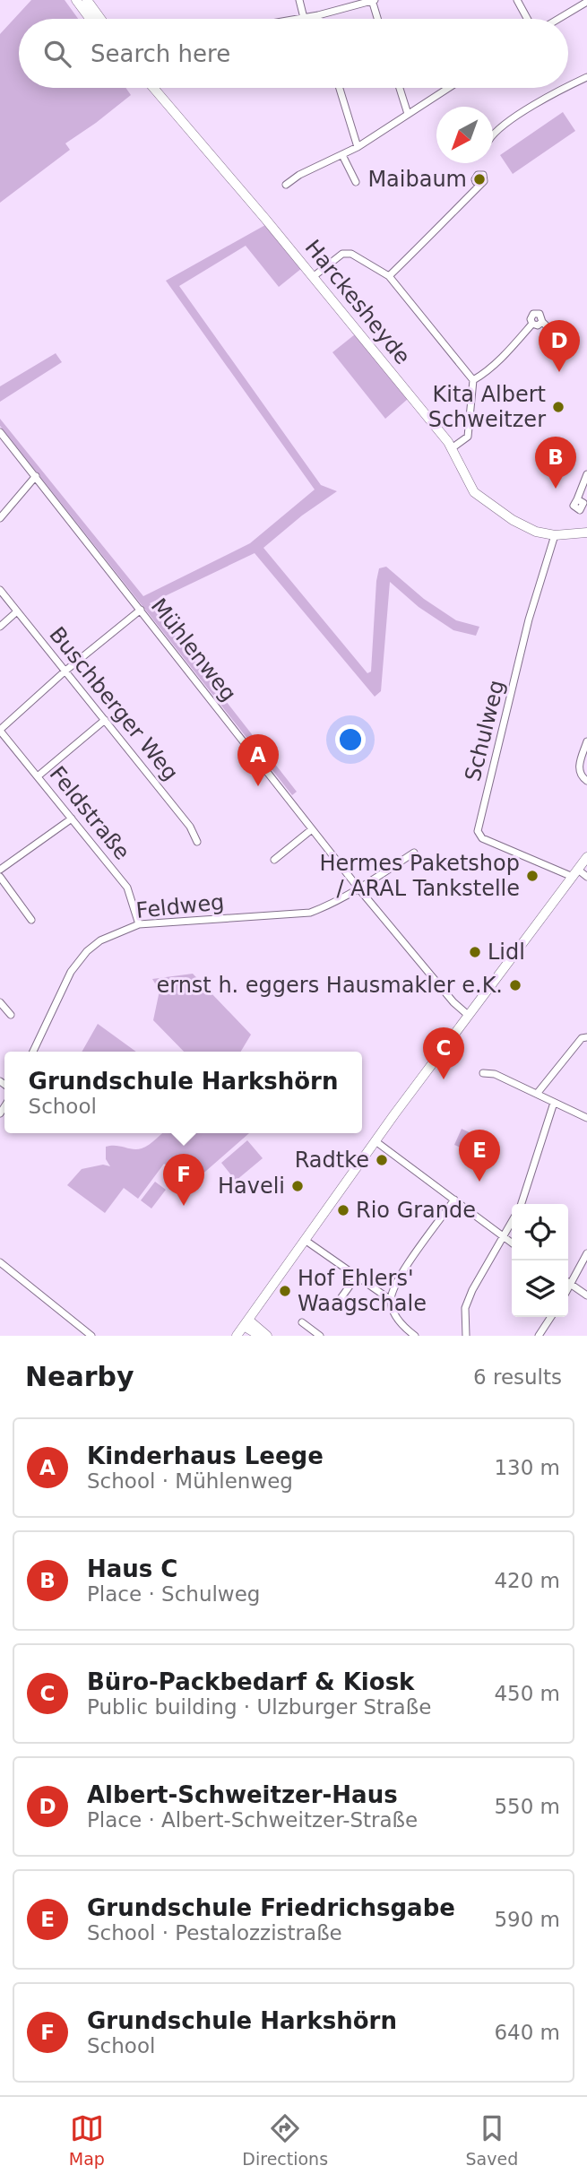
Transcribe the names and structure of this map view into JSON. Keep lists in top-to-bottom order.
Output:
{
  "streets": {
    "main road": ["Harckesheyde"],
    "street": [
      "Mühlenweg",
      "Buschberger Weg",
      "Schulweg",
      "Feldstraße",
      "Feldweg"
    ]
  },
  "crossings": [
    ["Harckesheyde", "Schulweg"],
    ["Mühlenweg", "Feldweg"],
    ["Feldstraße", "Feldweg"]
  ],
  "places": [
    "Maibaum",
    "Kita Albert Schweitzer",
    "Hermes Paketshop / ARAL Tankstelle",
    "Lidl",
    "ernst h. eggers Hausmakler e.K.",
    "Radtke",
    "Haveli",
    "Rio Grande",
    "Hof Ehlers' Waagschale"
  ],
  "north": "bottom left",
  "page": {
    "search": "Search here",
    "pins": [
      "D",
      "B",
      "A",
      "C",
      "E",
      "F"
    ],
    "popup": ["Grundschule Harkshörn", "School"],
    "heading": ["Nearby", "6 results"],
    "list": [
      {
        "mark": "A",
        "name": "Kinderhaus Leege",
        "note": "School · Mühlenweg",
        "value": "130 m"
      },
      {
        "mark": "B",
        "name": "Haus C",
        "note": "Place · Schulweg",
        "value": "420 m"
      },
      {
        "mark": "C",
        "name": "Büro-Packbedarf & Kiosk",
        "note": "Public building · Ulzburger Straße",
        "value": "450 m"
      },
      {
        "mark": "D",
        "name": "Albert-Schweitzer-Haus",
        "note": "Place · Albert-Schweitzer-Straße",
        "value": "550 m"
      },
      {
        "mark": "E",
        "name": "Grundschule Friedrichsgabe",
        "note": "School · Pestalozzistraße",
        "value": "590 m"
      },
      {
        "mark": "F",
        "name": "Grundschule Harkshörn",
        "note": "School",
        "value": "640 m"
      }
    ],
    "nav": ["Map", "Directions", "Saved"]
  }
}
